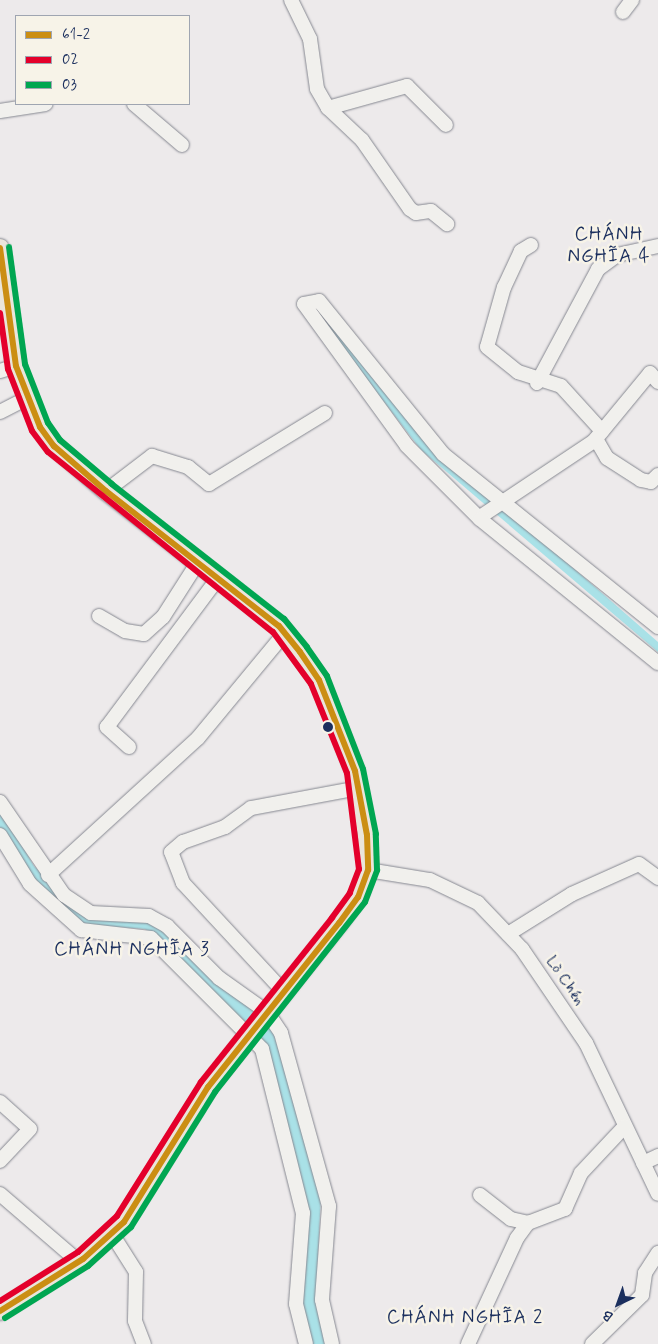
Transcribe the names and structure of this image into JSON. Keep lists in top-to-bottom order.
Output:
{
  "streets": {
    "street": ["Lò Chén"]
  },
  "districts": ["CHÁNH NGHĨA 4", "CHÁNH NGHĨA 3", "CHÁNH NGHĨA 2"],
  "lines": ["transit line 03", "transit line 61-2", "transit line 02"],
  "legend": ["61-2", "02", "03"],
  "north": "bottom left"
}
